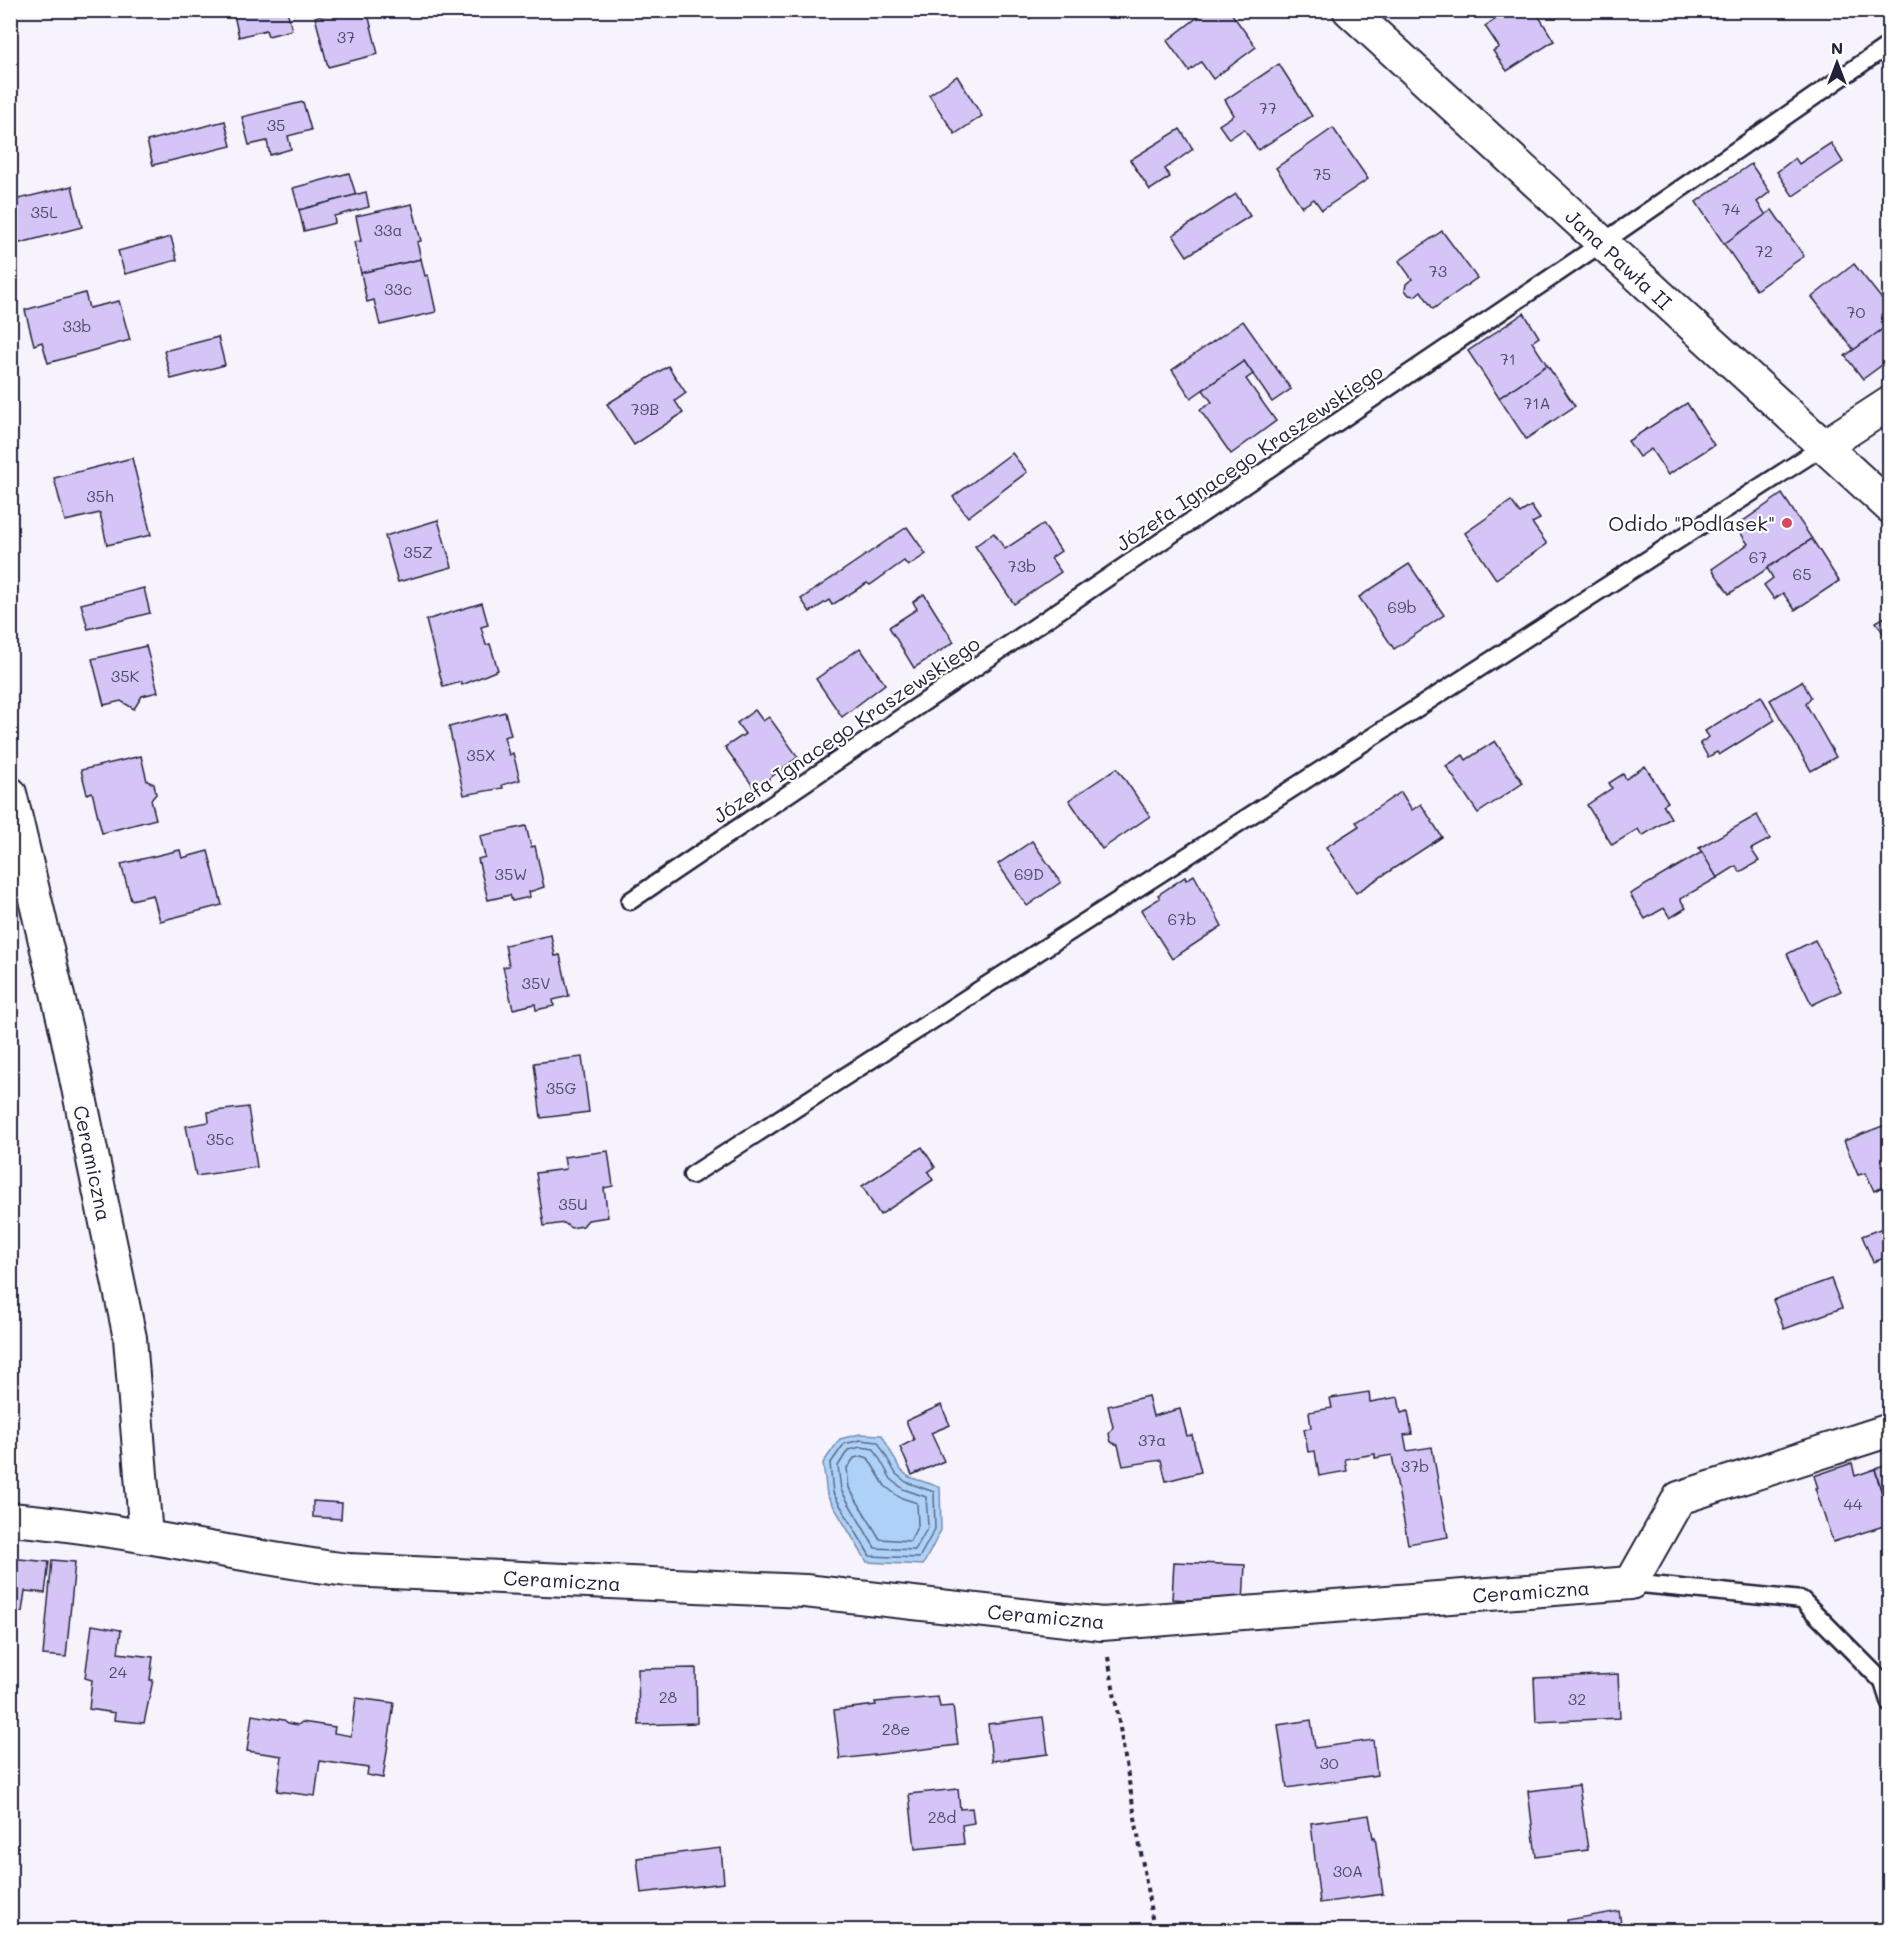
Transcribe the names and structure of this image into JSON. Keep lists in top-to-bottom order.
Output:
{
  "streets": {
    "street": ["Jana Pawła II", "Ceramiczna"],
    "lane": ["Józefa Ignacego Kraszewskiego"]
  },
  "crossings": [
    ["Jana Pawła II", "Józefa Ignacego Kraszewskiego"]
  ],
  "places": ["Odido \"Podlasek\""],
  "house_numbers": [
    "37",
    "77",
    "35",
    "75",
    "74",
    "35L",
    "33a",
    "72",
    "73",
    "33c",
    "70",
    "33b",
    "71",
    "71A",
    "79B",
    "35h",
    "35Z",
    "67",
    "73b",
    "65",
    "69b",
    "35K",
    "35X",
    "35W",
    "69D",
    "67b",
    "35V",
    "35G",
    "35c",
    "35U",
    "37a",
    "37b",
    "44",
    "24",
    "28",
    "32",
    "28e",
    "30",
    "28d",
    "30A"
  ],
  "north": "top"
}
